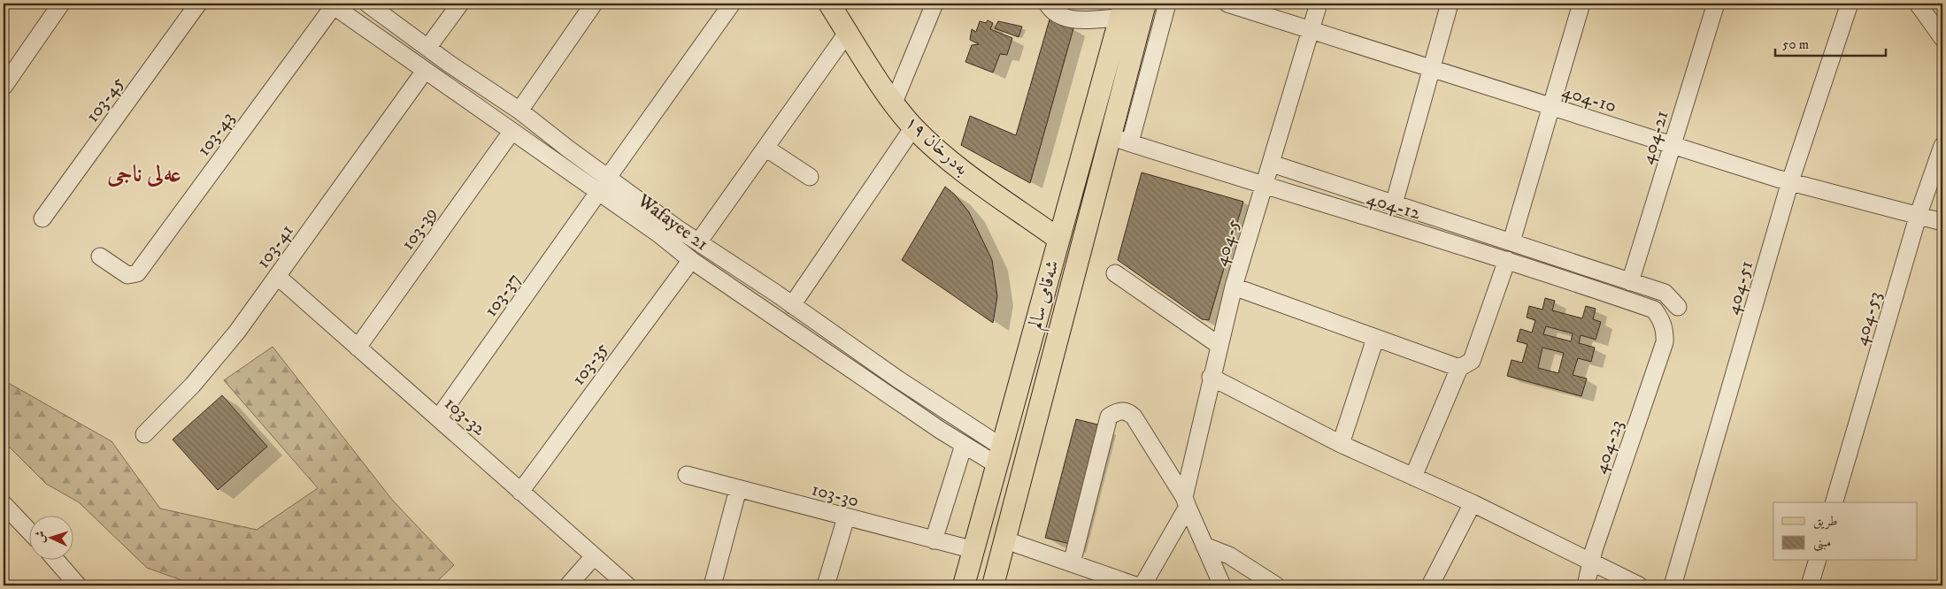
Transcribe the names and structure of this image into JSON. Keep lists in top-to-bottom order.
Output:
{
  "streets": {
    "main road": ["بەدرخان ١٩", "شەقامی سالم"],
    "street": [
      "404-10",
      "103-45",
      "103-43",
      "404-21",
      "404-12",
      "Wafayee 21",
      "103-39",
      "404-5",
      "103-41",
      "404-51",
      "103-37",
      "404-53",
      "103-35",
      "103-32",
      "404-23",
      "103-30"
    ]
  },
  "crossings": [
    ["404-10", "404-21"],
    ["404-10", "404-5"],
    ["404-10", "404-51"],
    ["404-10", "404-53"],
    ["103-43", "Wafayee 21"],
    ["بەدرخان ١٩", "شەقامی سالم"],
    ["404-12", "404-5"],
    ["404-12", "شەقامی سالم"],
    ["404-12", "404-23"],
    ["Wafayee 21", "103-39"],
    ["Wafayee 21", "103-41"],
    ["Wafayee 21", "103-37"],
    ["Wafayee 21", "شەقامی سالم"],
    ["Wafayee 21", "103-35"],
    ["103-39", "103-32"],
    ["103-41", "103-32"],
    ["103-37", "103-32"],
    ["شەقامی سالم", "103-30"],
    ["103-35", "103-32"]
  ],
  "districts": ["عەلی ناجی"],
  "legend": ["طريق", "مبنى"],
  "scale_bar": "50 m",
  "north": "left"
}
